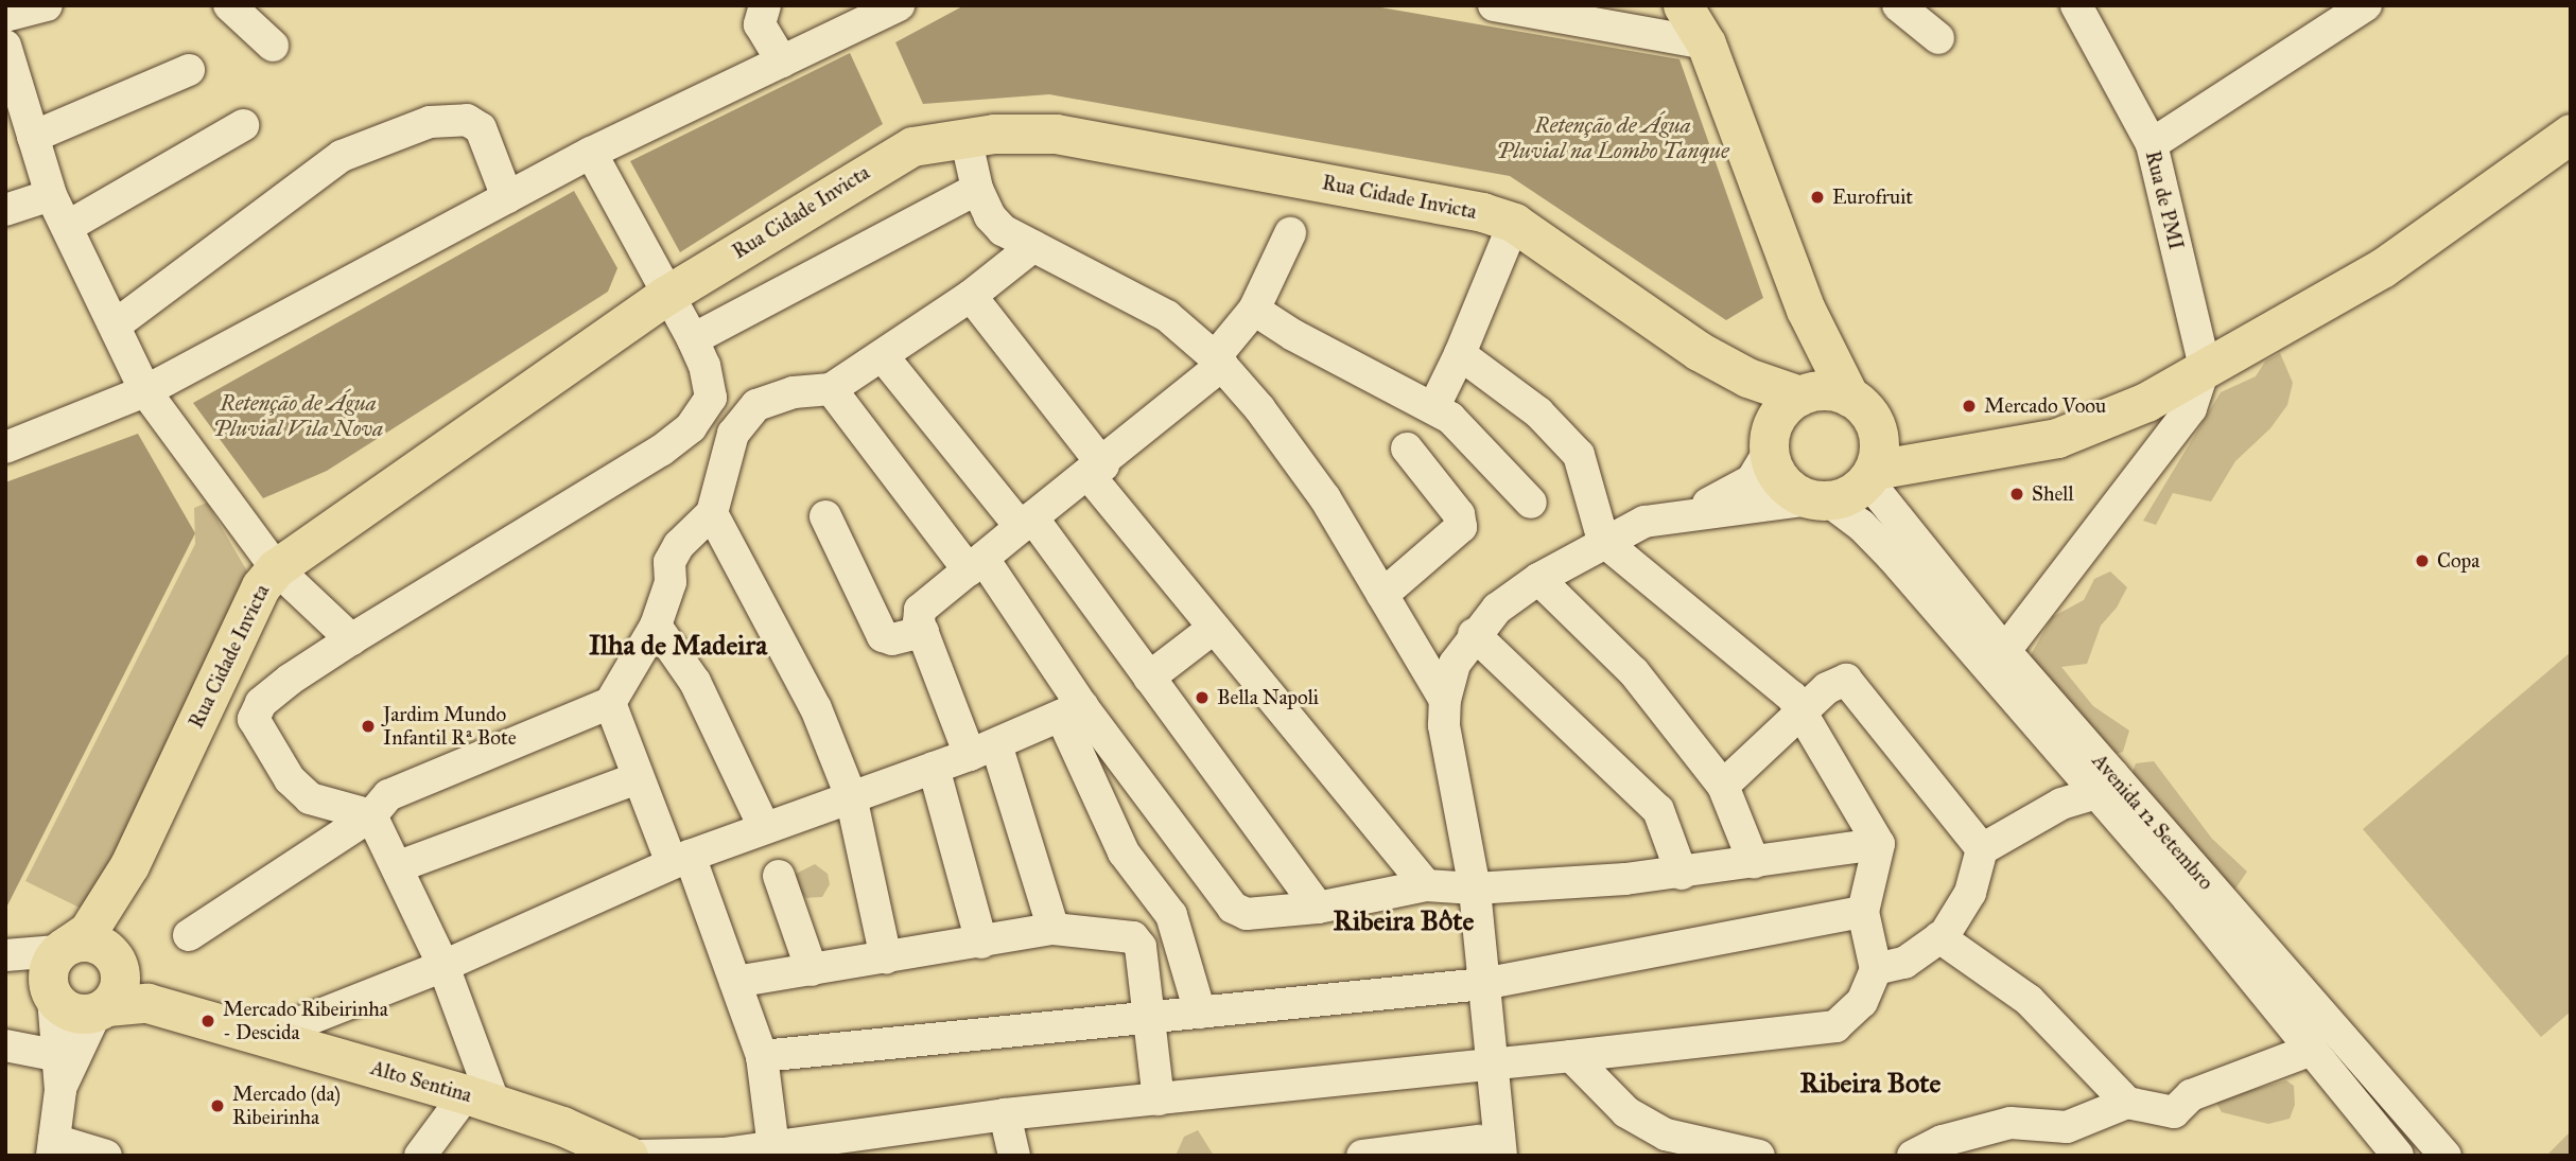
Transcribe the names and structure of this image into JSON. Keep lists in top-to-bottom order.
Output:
{
  "streets": {
    "main road": ["Rua Cidade Invicta", "Alto Sentina"],
    "street": ["Rua de PMI", "Avenida 12 Setembro"]
  },
  "crossings": [
    ["Rua Cidade Invicta", "Avenida 12 Setembro"],
    ["Rua Cidade Invicta", "Alto Sentina"]
  ],
  "districts": ["Ilha de Madeira", "Ribeira Bôte", "Ribeira Bote"],
  "water": ["Retenção de Água Pluvial na Lombo Tanque", "Retenção de Água Pluvial Vila Nova"],
  "places": [
    "Eurofruit",
    "Mercado Voou",
    "Shell",
    "Copa",
    "Bella Napoli",
    "Jardim Mundo Infantil Rª Bote",
    "Mercado Ribeirinha - Descida",
    "Mercado (da) Ribeirinha"
  ]
}
